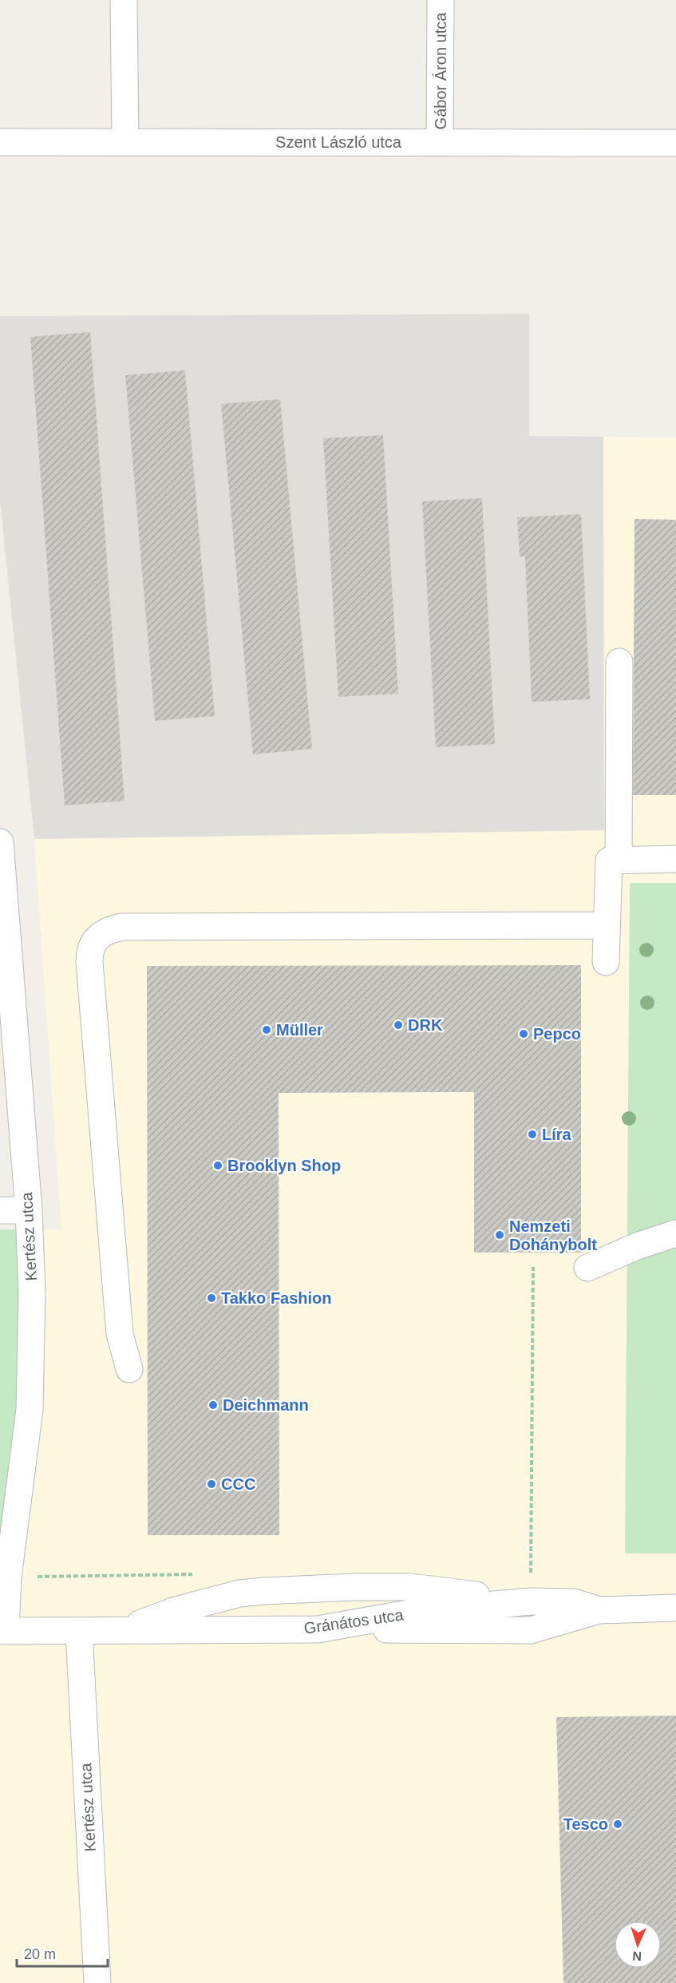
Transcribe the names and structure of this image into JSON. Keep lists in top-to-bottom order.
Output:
{
  "streets": {
    "street": [
      "Gábor Áron utca",
      "Szent László utca",
      "Kertész utca",
      "Gránátos utca"
    ]
  },
  "crossings": [
    ["Gábor Áron utca", "Szent László utca"],
    ["Kertész utca", "Gránátos utca"]
  ],
  "places": [
    "DRK",
    "Müller",
    "Pepco",
    "Líra",
    "Brooklyn Shop",
    "Nemzeti Dohánybolt",
    "Takko Fashion",
    "Deichmann",
    "CCC",
    "Tesco"
  ],
  "scale_bar": "20 m",
  "north": "bottom"
}
